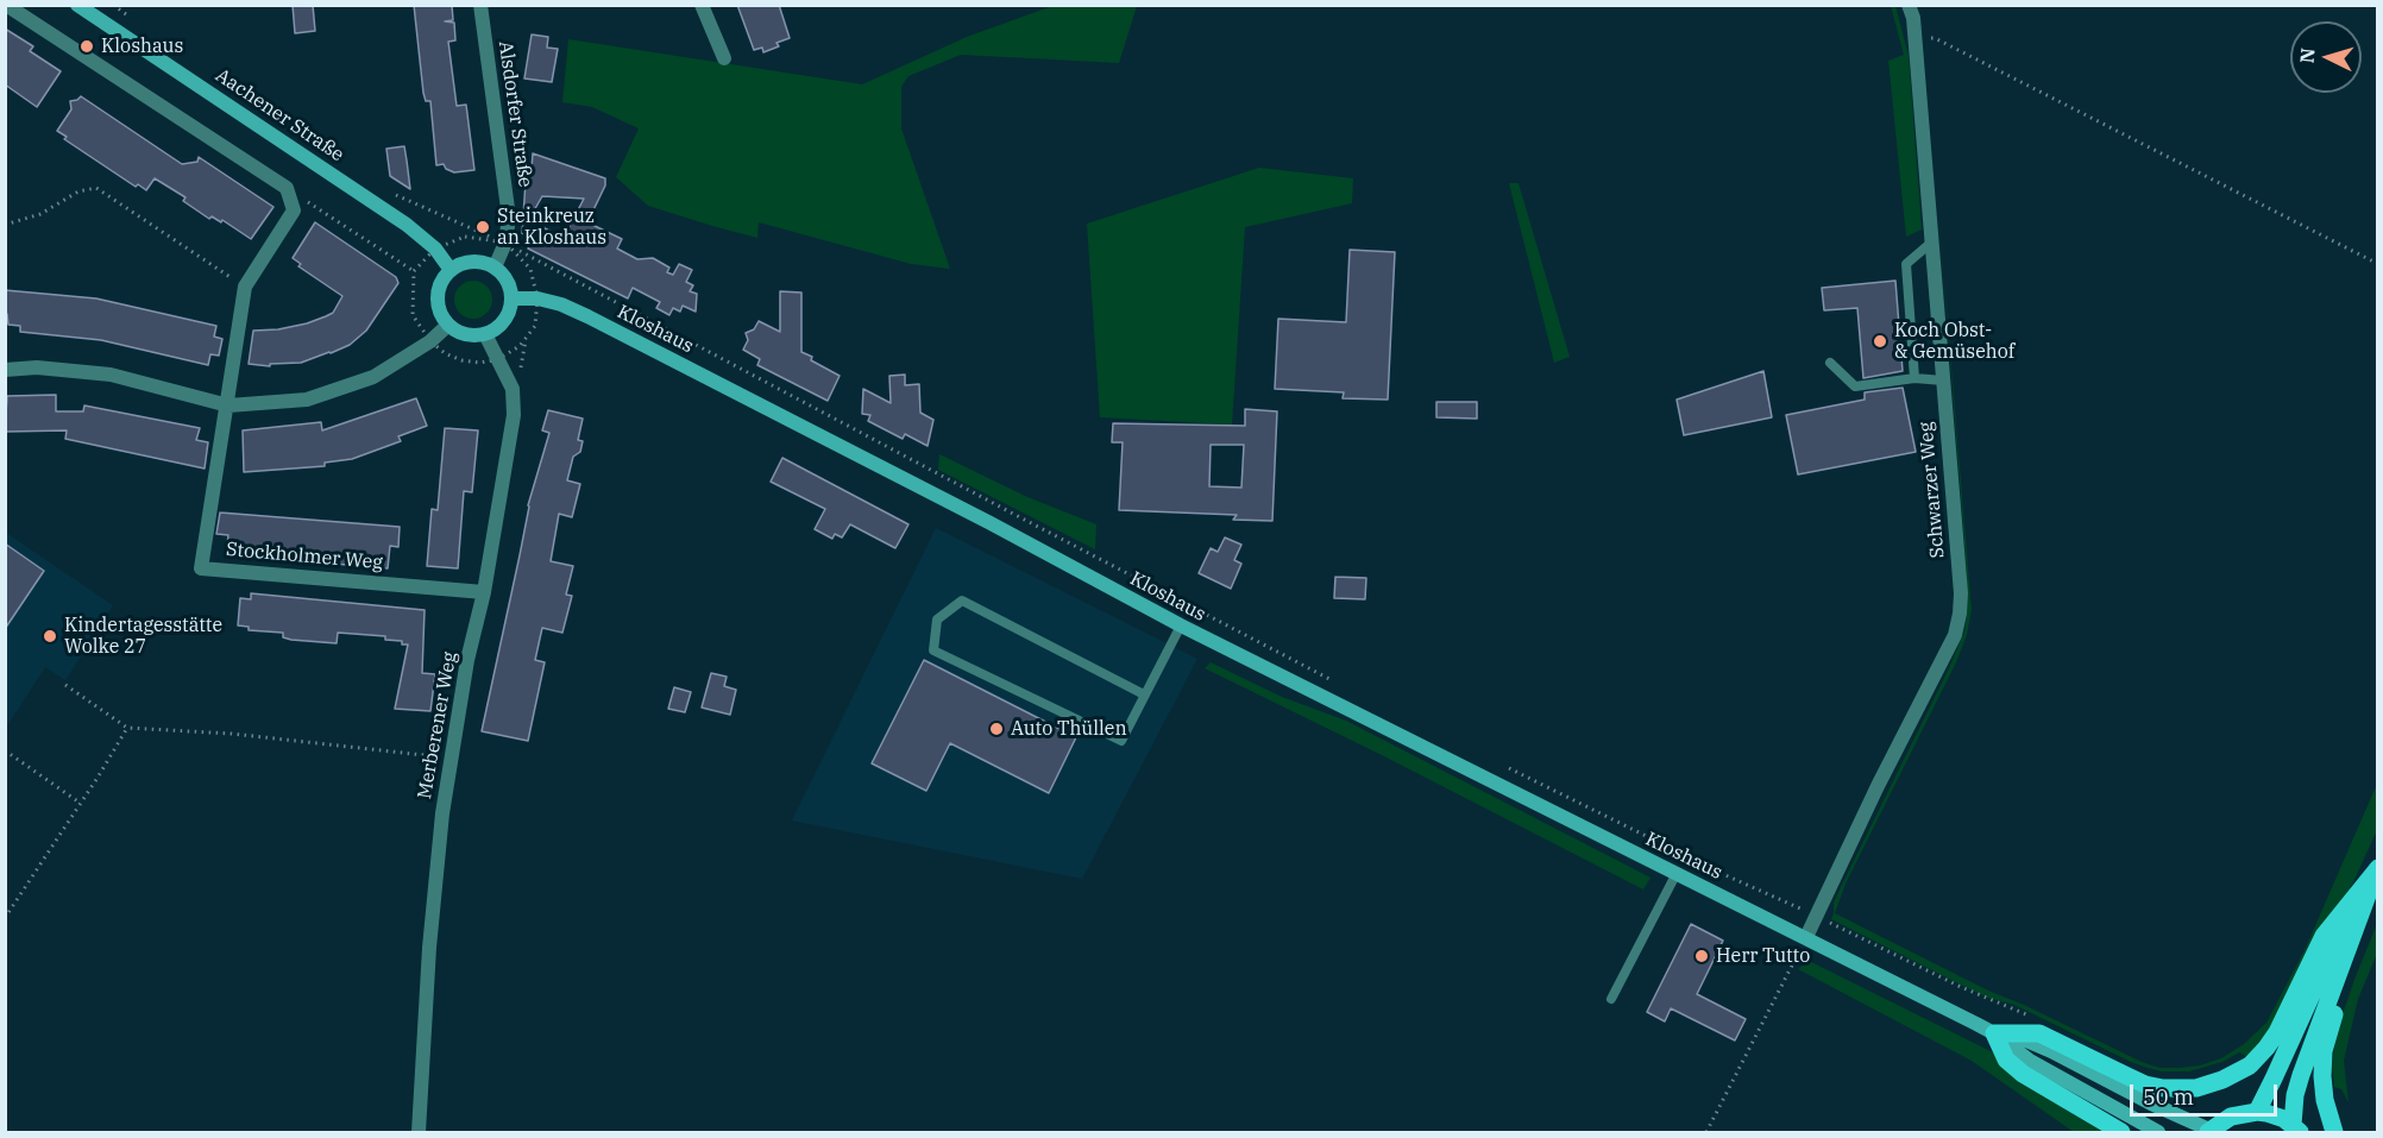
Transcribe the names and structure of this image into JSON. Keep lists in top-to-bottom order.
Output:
{
  "streets": {
    "main road": ["Aachener Straße", "Kloshaus"],
    "street": [
      "Alsdorfer Straße",
      "Schwarzer Weg",
      "Stockholmer Weg",
      "Merberener Weg"
    ]
  },
  "crossings": [
    ["Alsdorfer Straße", "Aachener Straße"],
    ["Alsdorfer Straße", "Kloshaus"],
    ["Alsdorfer Straße", "Merberener Weg"],
    ["Aachener Straße", "Kloshaus"],
    ["Aachener Straße", "Merberener Weg"],
    ["Kloshaus", "Schwarzer Weg"],
    ["Kloshaus", "Merberener Weg"],
    ["Stockholmer Weg", "Merberener Weg"]
  ],
  "places": [
    "Kloshaus",
    "Steinkreuz an Kloshaus",
    "Koch Obst- & Gemüsehof",
    "Kindertagesstätte Wolke 27",
    "Auto Thüllen",
    "Herr Tutto"
  ],
  "scale_bar": "50 m",
  "north": "left"
}
